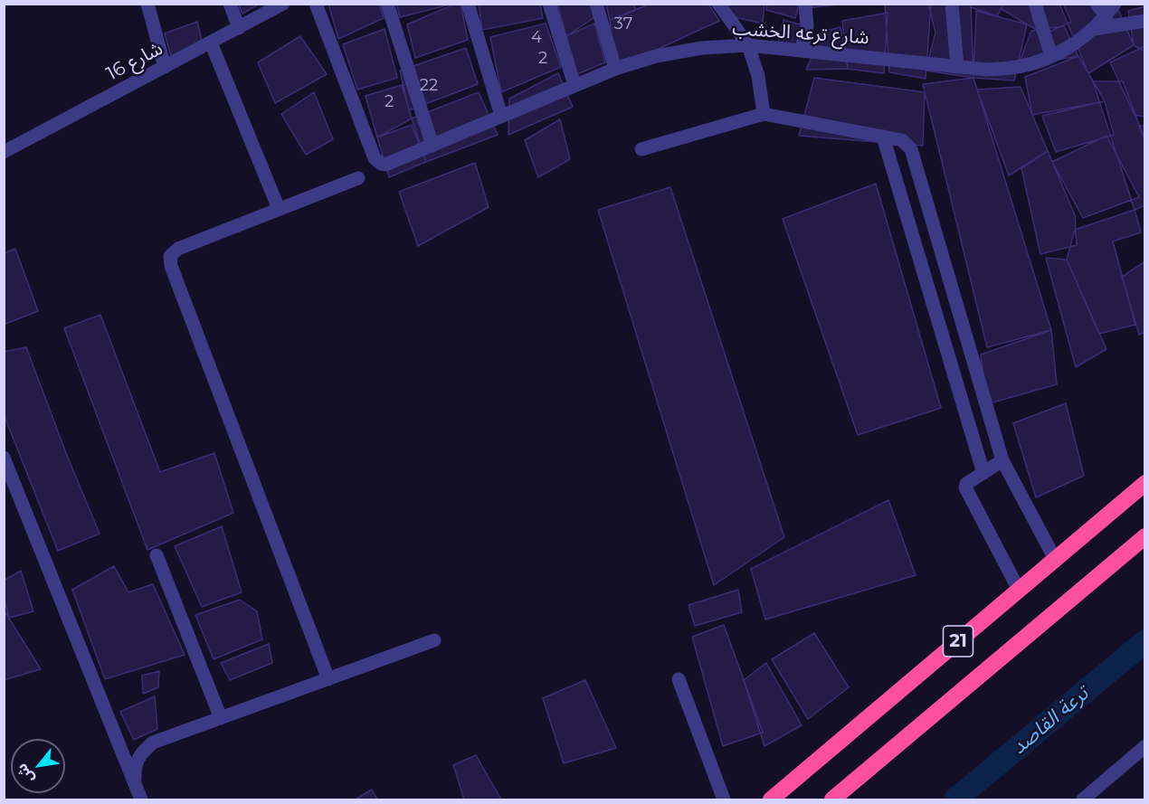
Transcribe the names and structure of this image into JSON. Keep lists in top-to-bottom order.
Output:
{
  "streets": {
    "highway": ["21"],
    "street": ["شارع ترعه الخشب", "شارع 16"]
  },
  "water": ["ترعة القاصد"],
  "house_numbers": [
    "37",
    "4",
    "2",
    "22",
    "2"
  ],
  "north": "bottom left"
}
